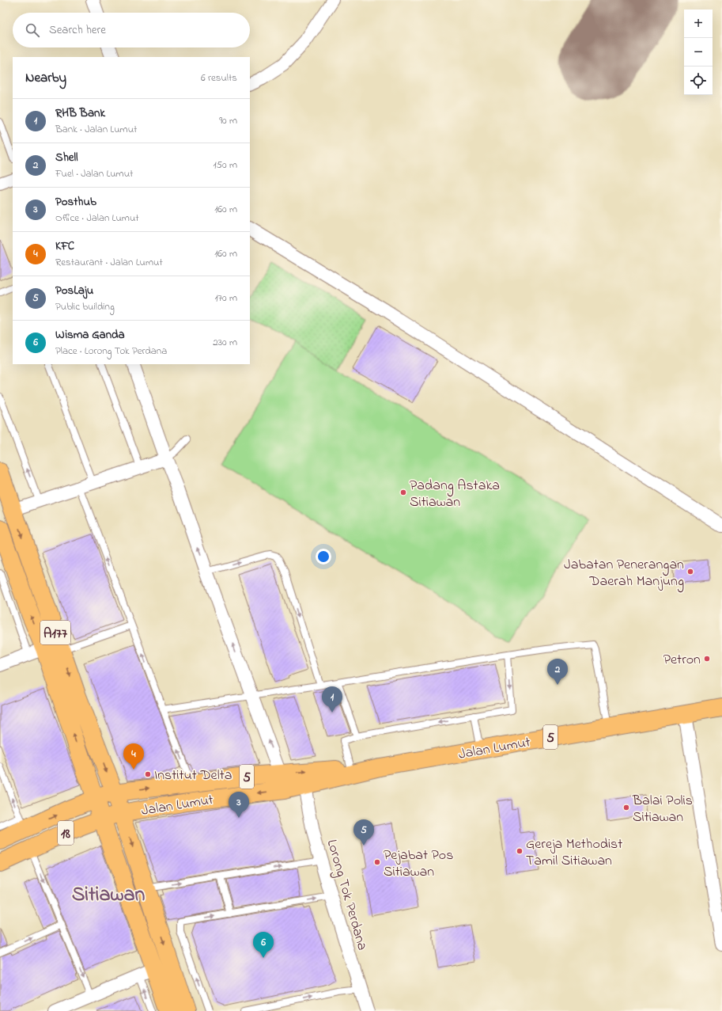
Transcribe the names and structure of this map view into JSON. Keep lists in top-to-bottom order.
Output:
{
  "streets": {
    "main road": [
      "A177",
      "5",
      "Jalan Lumut",
      "18"
    ],
    "street": ["Lorong Tok Perdana"]
  },
  "crossings": [
    ["A177", "Jalan Lumut"],
    ["Jalan Lumut", "Lorong Tok Perdana"]
  ],
  "districts": ["Sitiawan"],
  "places": [
    "Padang Astaka Sitiawan",
    "Jabatan Penerangan Daerah Manjung",
    "Petron",
    "Institut Delta",
    "Balai Polis Sitiawan",
    "Gereja Methodist Tamil Sitiawan",
    "Pejabat Pos Sitiawan"
  ],
  "page": {
    "map_buttons": ["+", "−"],
    "search": "Search here",
    "heading": ["Nearby", "6 results"],
    "list": [
      {
        "mark": "1",
        "name": "RHB Bank",
        "note": "Bank · Jalan Lumut",
        "value": "90 m"
      },
      {
        "mark": "2",
        "name": "Shell",
        "note": "Fuel · Jalan Lumut",
        "value": "150 m"
      },
      {
        "mark": "3",
        "name": "Posthub",
        "note": "Office · Jalan Lumut",
        "value": "160 m"
      },
      {
        "mark": "4",
        "name": "KFC",
        "note": "Restaurant · Jalan Lumut",
        "value": "160 m"
      },
      {
        "mark": "5",
        "name": "PosLaju",
        "note": "Public building",
        "value": "170 m"
      },
      {
        "mark": "6",
        "name": "Wisma Ganda",
        "note": "Place · Lorong Tok Perdana",
        "value": "230 m"
      }
    ],
    "pins": [
      "2",
      "1",
      "4",
      "3",
      "5",
      "6"
    ]
  }
}
